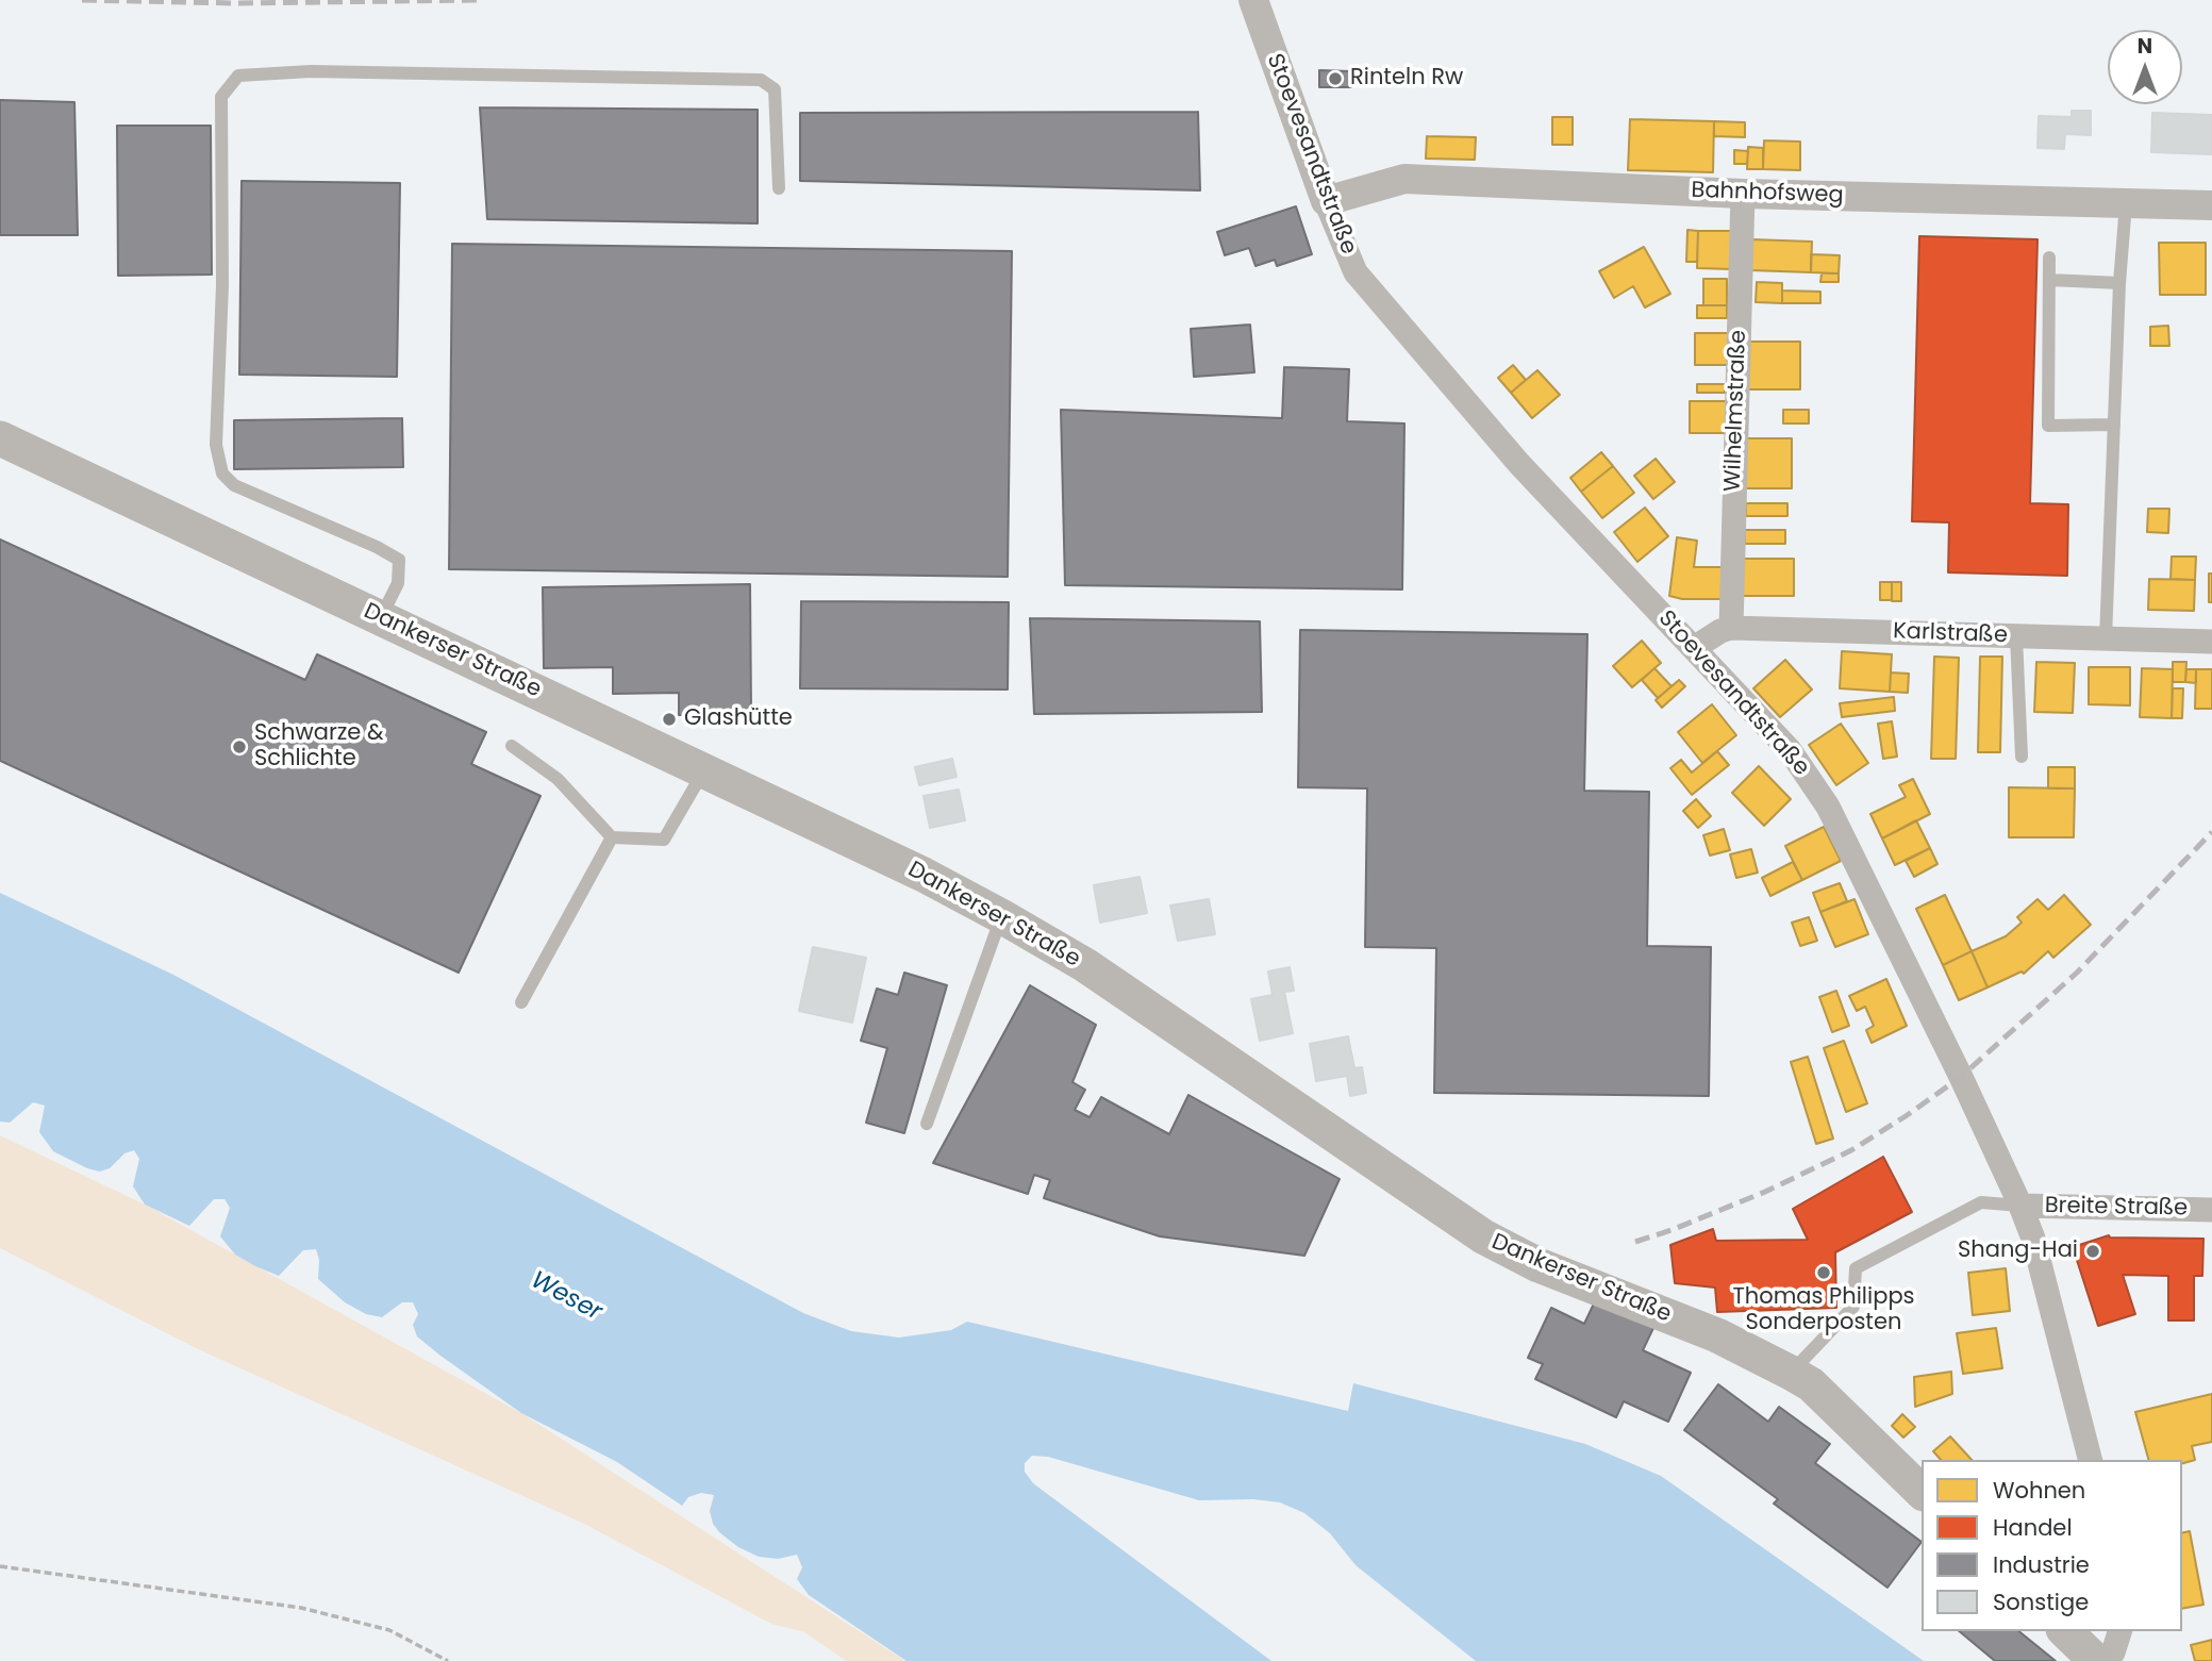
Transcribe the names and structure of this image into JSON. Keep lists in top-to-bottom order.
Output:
{
  "streets": {
    "main road": ["Dankerser Straße"],
    "street": [
      "Stoevesandtstraße",
      "Bahnhofsweg",
      "Wilhelmstraße",
      "Karlstraße",
      "Breite Straße"
    ]
  },
  "crossings": [
    ["Stoevesandtstraße", "Bahnhofsweg"],
    ["Stoevesandtstraße", "Karlstraße"],
    ["Stoevesandtstraße", "Breite Straße"],
    ["Bahnhofsweg", "Wilhelmstraße"],
    ["Wilhelmstraße", "Karlstraße"]
  ],
  "water": ["Weser"],
  "places": [
    "Rinteln Rw",
    "Glashütte",
    "Schwarze & Schlichte",
    "Shang-Hai",
    "Thomas Philipps Sonderposten"
  ],
  "legend": [
    "Wohnen",
    "Handel",
    "Industrie",
    "Sonstige"
  ],
  "north": "top"
}
